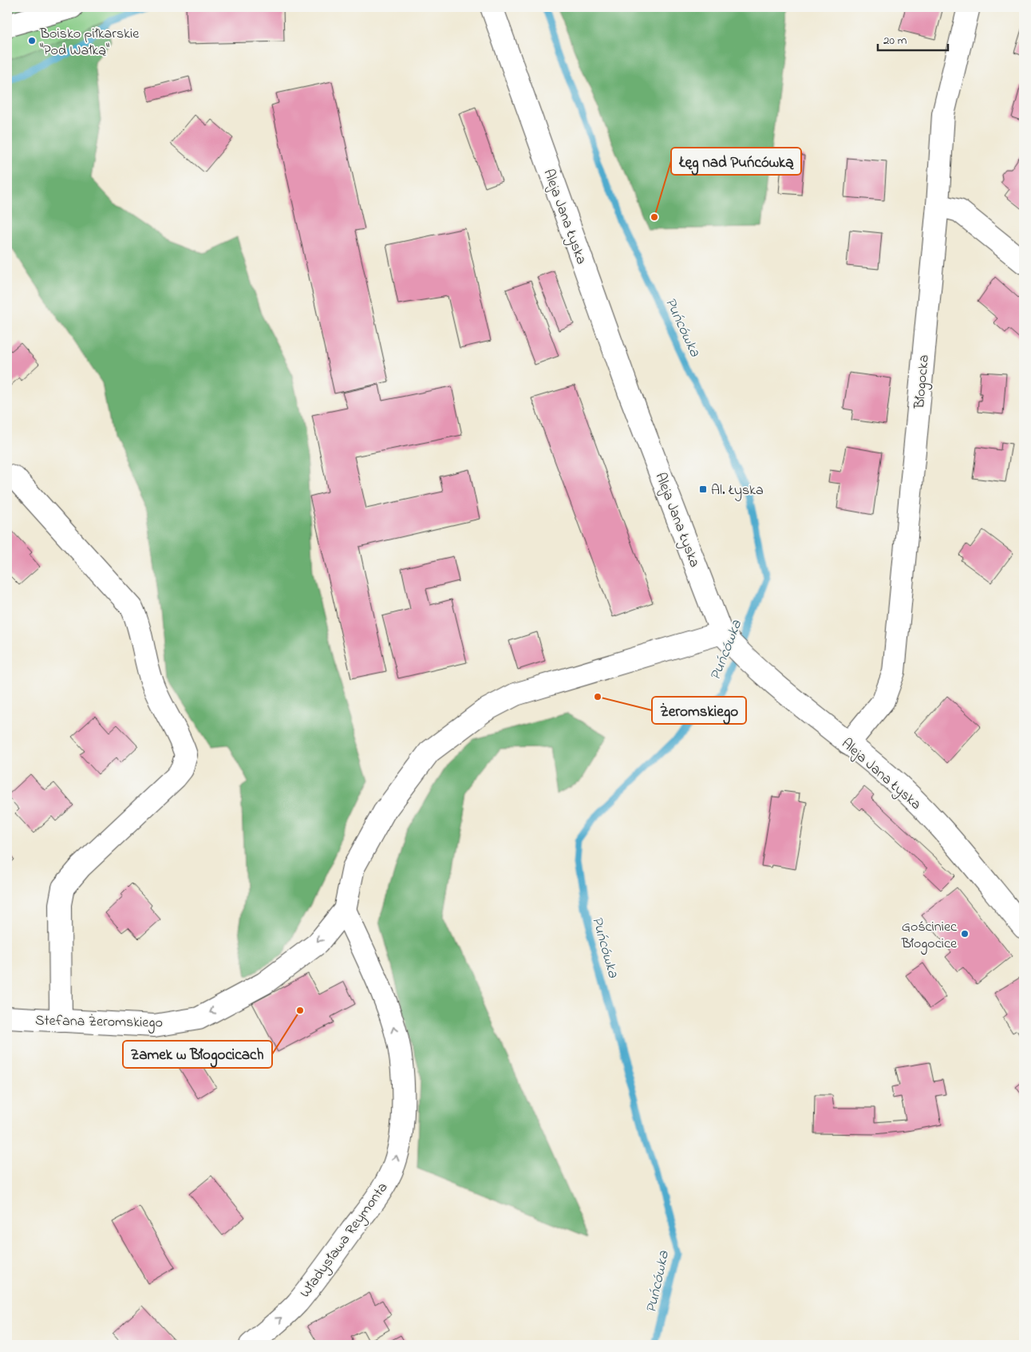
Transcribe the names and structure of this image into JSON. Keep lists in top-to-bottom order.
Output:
{
  "streets": {
    "street": [
      "Aleja Jana Łyska",
      "Błogocka",
      "Stefana Żeromskiego",
      "Władysława Reymonta"
    ]
  },
  "crossings": [
    ["Aleja Jana Łyska", "Błogocka"],
    ["Stefana Żeromskiego", "Władysława Reymonta"]
  ],
  "one_way": ["Stefana Żeromskiego", "Władysława Reymonta"],
  "water": ["Puńcówka"],
  "places": {
    "other": [
      "Boisko piłkarskie \"Pod Wałką\"",
      "Łęg nad Puńcówką",
      "Żeromskiego",
      "Gościniec Błogocice",
      "Zamek w Błogocicach"
    ],
    "transit": ["Al. Łyska"]
  },
  "scale_bar": "20 m"
}
